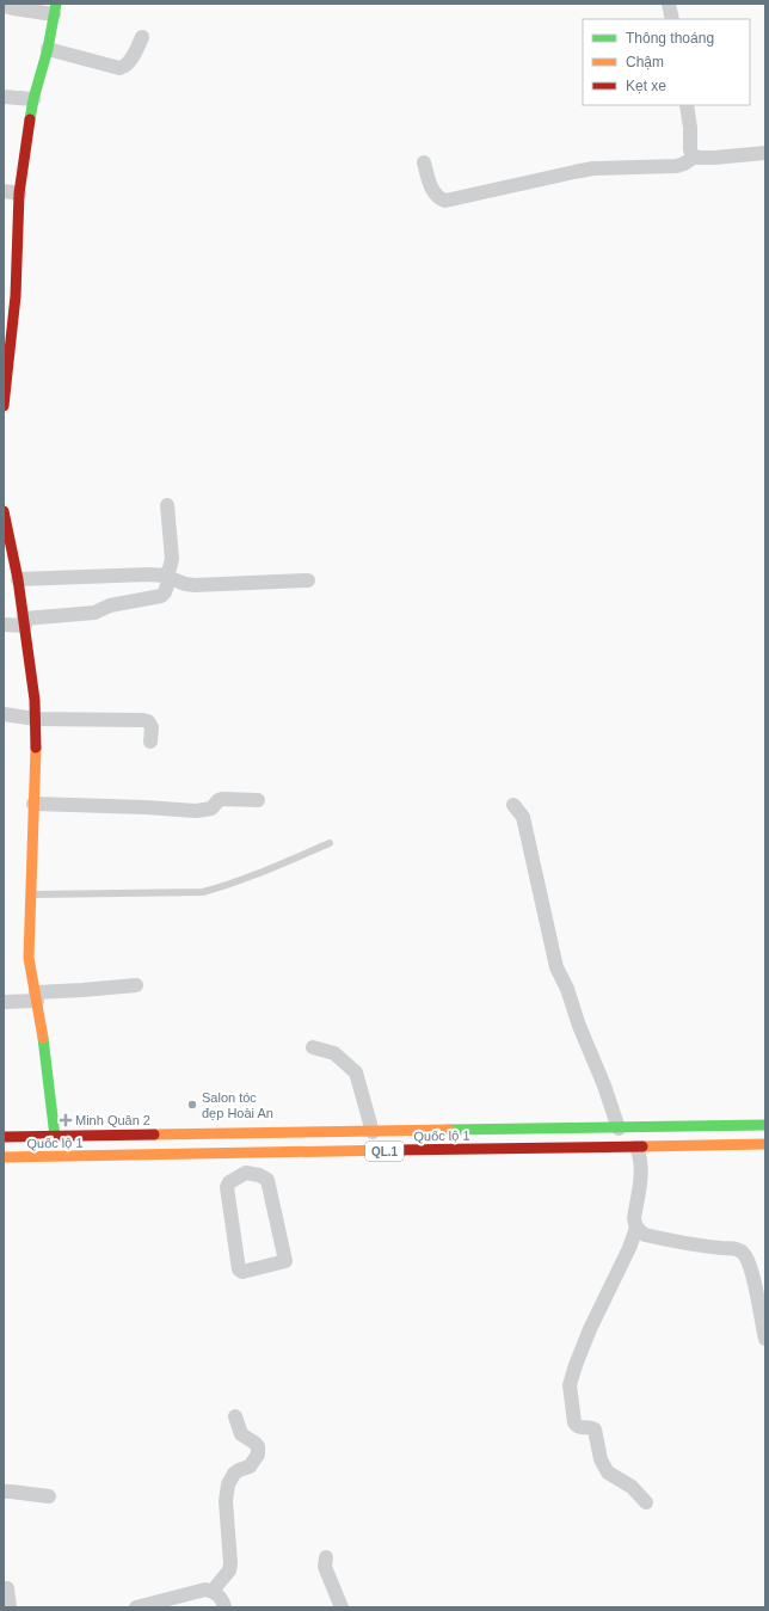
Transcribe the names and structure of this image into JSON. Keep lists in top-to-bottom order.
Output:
{
  "streets": {
    "main road": ["Quốc lộ 1", "QL.1"]
  },
  "places": {
    "other": ["Salon tóc đẹp Hoài An"],
    "health": ["Minh Quân 2"]
  },
  "legend": ["Thông thoáng", "Chậm", "Kẹt xe"]
}
